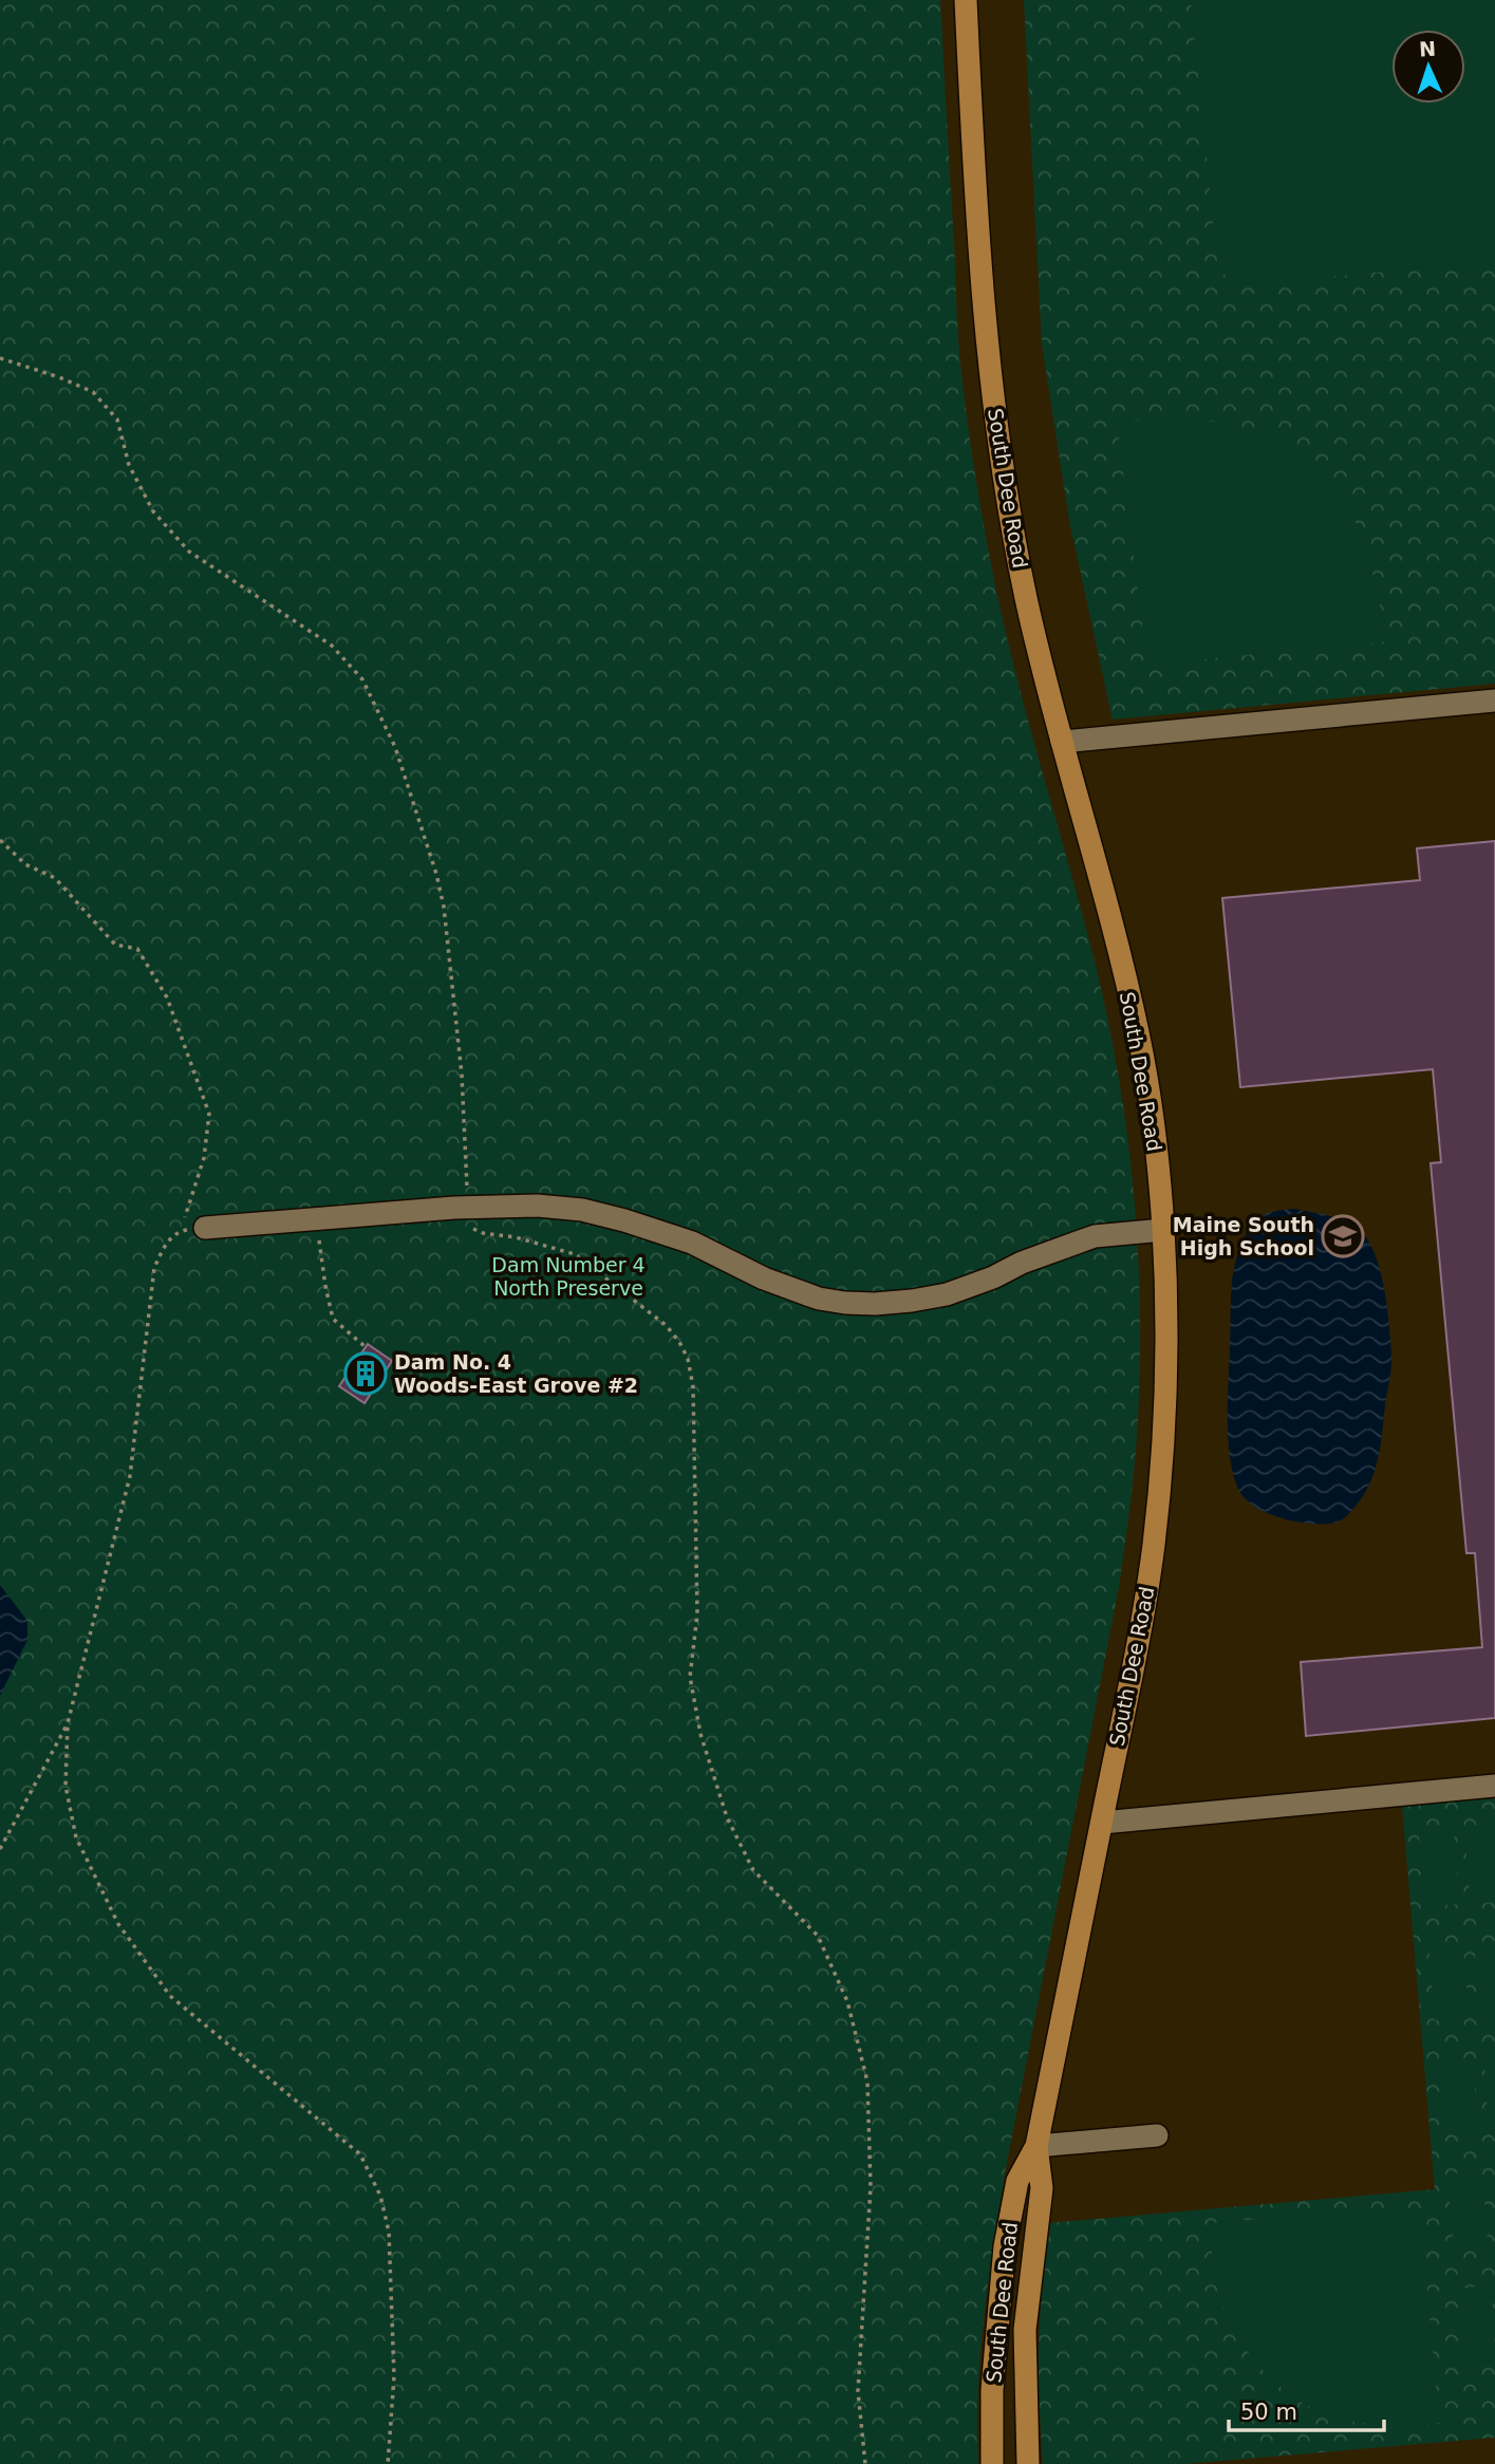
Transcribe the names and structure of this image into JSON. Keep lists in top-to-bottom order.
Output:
{
  "streets": {
    "main road": ["South Dee Road"]
  },
  "parks": ["Dam Number 4 North Preserve"],
  "places": {
    "school or university": ["Maine South High School"],
    "building": ["Dam No. 4 Woods-East Grove #2"]
  },
  "scale_bar": "50 m",
  "north": "top"
}
